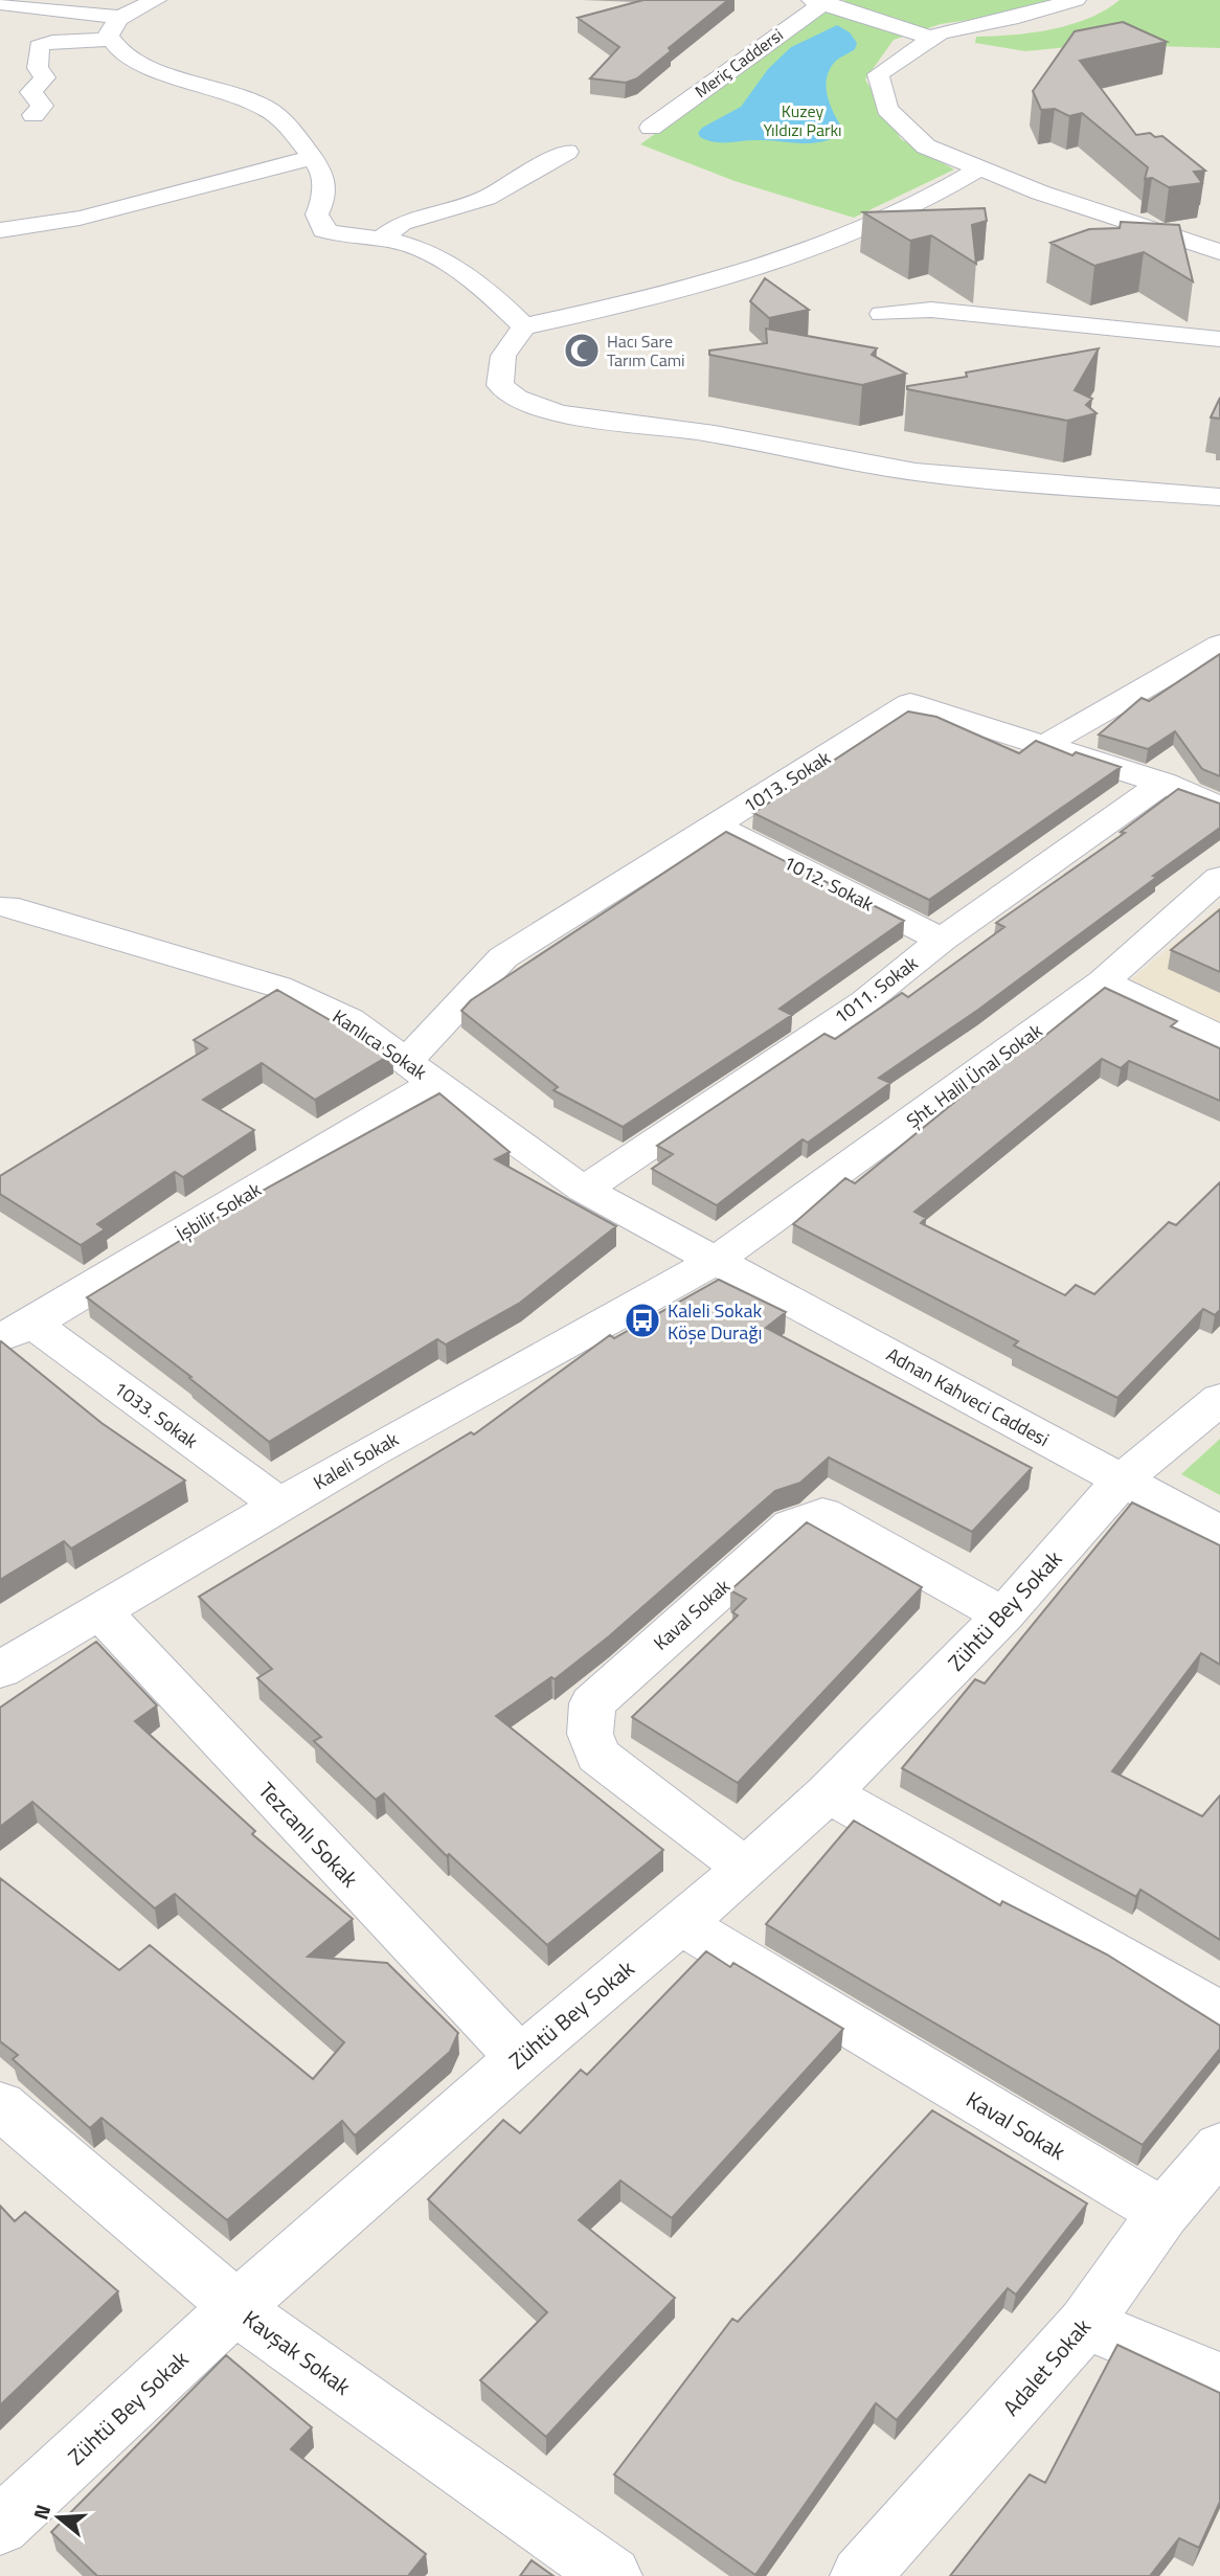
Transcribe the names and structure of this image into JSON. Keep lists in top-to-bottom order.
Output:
{
  "streets": {
    "street": [
      "Meriç Caddersi",
      "1013. Sokak",
      "1012. Sokak",
      "1011. Sokak",
      "Kanlıca Sokak",
      "Şht. Halil Ünal Sokak",
      "İşbilir Sokak",
      "Adnan Kahveci Caddesi",
      "1033. Sokak",
      "Kaleli Sokak",
      "Zühtü Bey Sokak",
      "Kaval Sokak",
      "Tezcanlı Sokak",
      "Kavşak Sokak",
      "Adalet Sokak"
    ]
  },
  "crossings": [
    ["1013. Sokak", "1012. Sokak"],
    ["1013. Sokak", "1011. Sokak"],
    ["1013. Sokak", "Kanlıca Sokak"],
    ["1013. Sokak", "İşbilir Sokak"],
    ["1012. Sokak", "1011. Sokak"],
    ["1011. Sokak", "Kanlıca Sokak"],
    ["Kanlıca Sokak", "Şht. Halil Ünal Sokak"],
    ["Kanlıca Sokak", "İşbilir Sokak"],
    ["Kanlıca Sokak", "Adnan Kahveci Caddesi"],
    ["Kanlıca Sokak", "Kaleli Sokak"],
    ["Şht. Halil Ünal Sokak", "Adnan Kahveci Caddesi"],
    ["Şht. Halil Ünal Sokak", "Kaleli Sokak"],
    ["İşbilir Sokak", "1033. Sokak"],
    ["Adnan Kahveci Caddesi", "Kaleli Sokak"],
    ["Adnan Kahveci Caddesi", "Zühtü Bey Sokak"],
    ["1033. Sokak", "Kaleli Sokak"],
    ["Kaleli Sokak", "Tezcanlı Sokak"],
    ["Zühtü Bey Sokak", "Kaval Sokak"],
    ["Zühtü Bey Sokak", "Tezcanlı Sokak"],
    ["Zühtü Bey Sokak", "Kavşak Sokak"],
    ["Kaval Sokak", "Adalet Sokak"]
  ],
  "parks": ["Kuzey Yıldızı Parkı"],
  "places": {
    "mosque": ["Hacı Sare Tarım Cami"],
    "bus stop": ["Kaleli Sokak Köşe Durağı"]
  },
  "north": "left"
}
